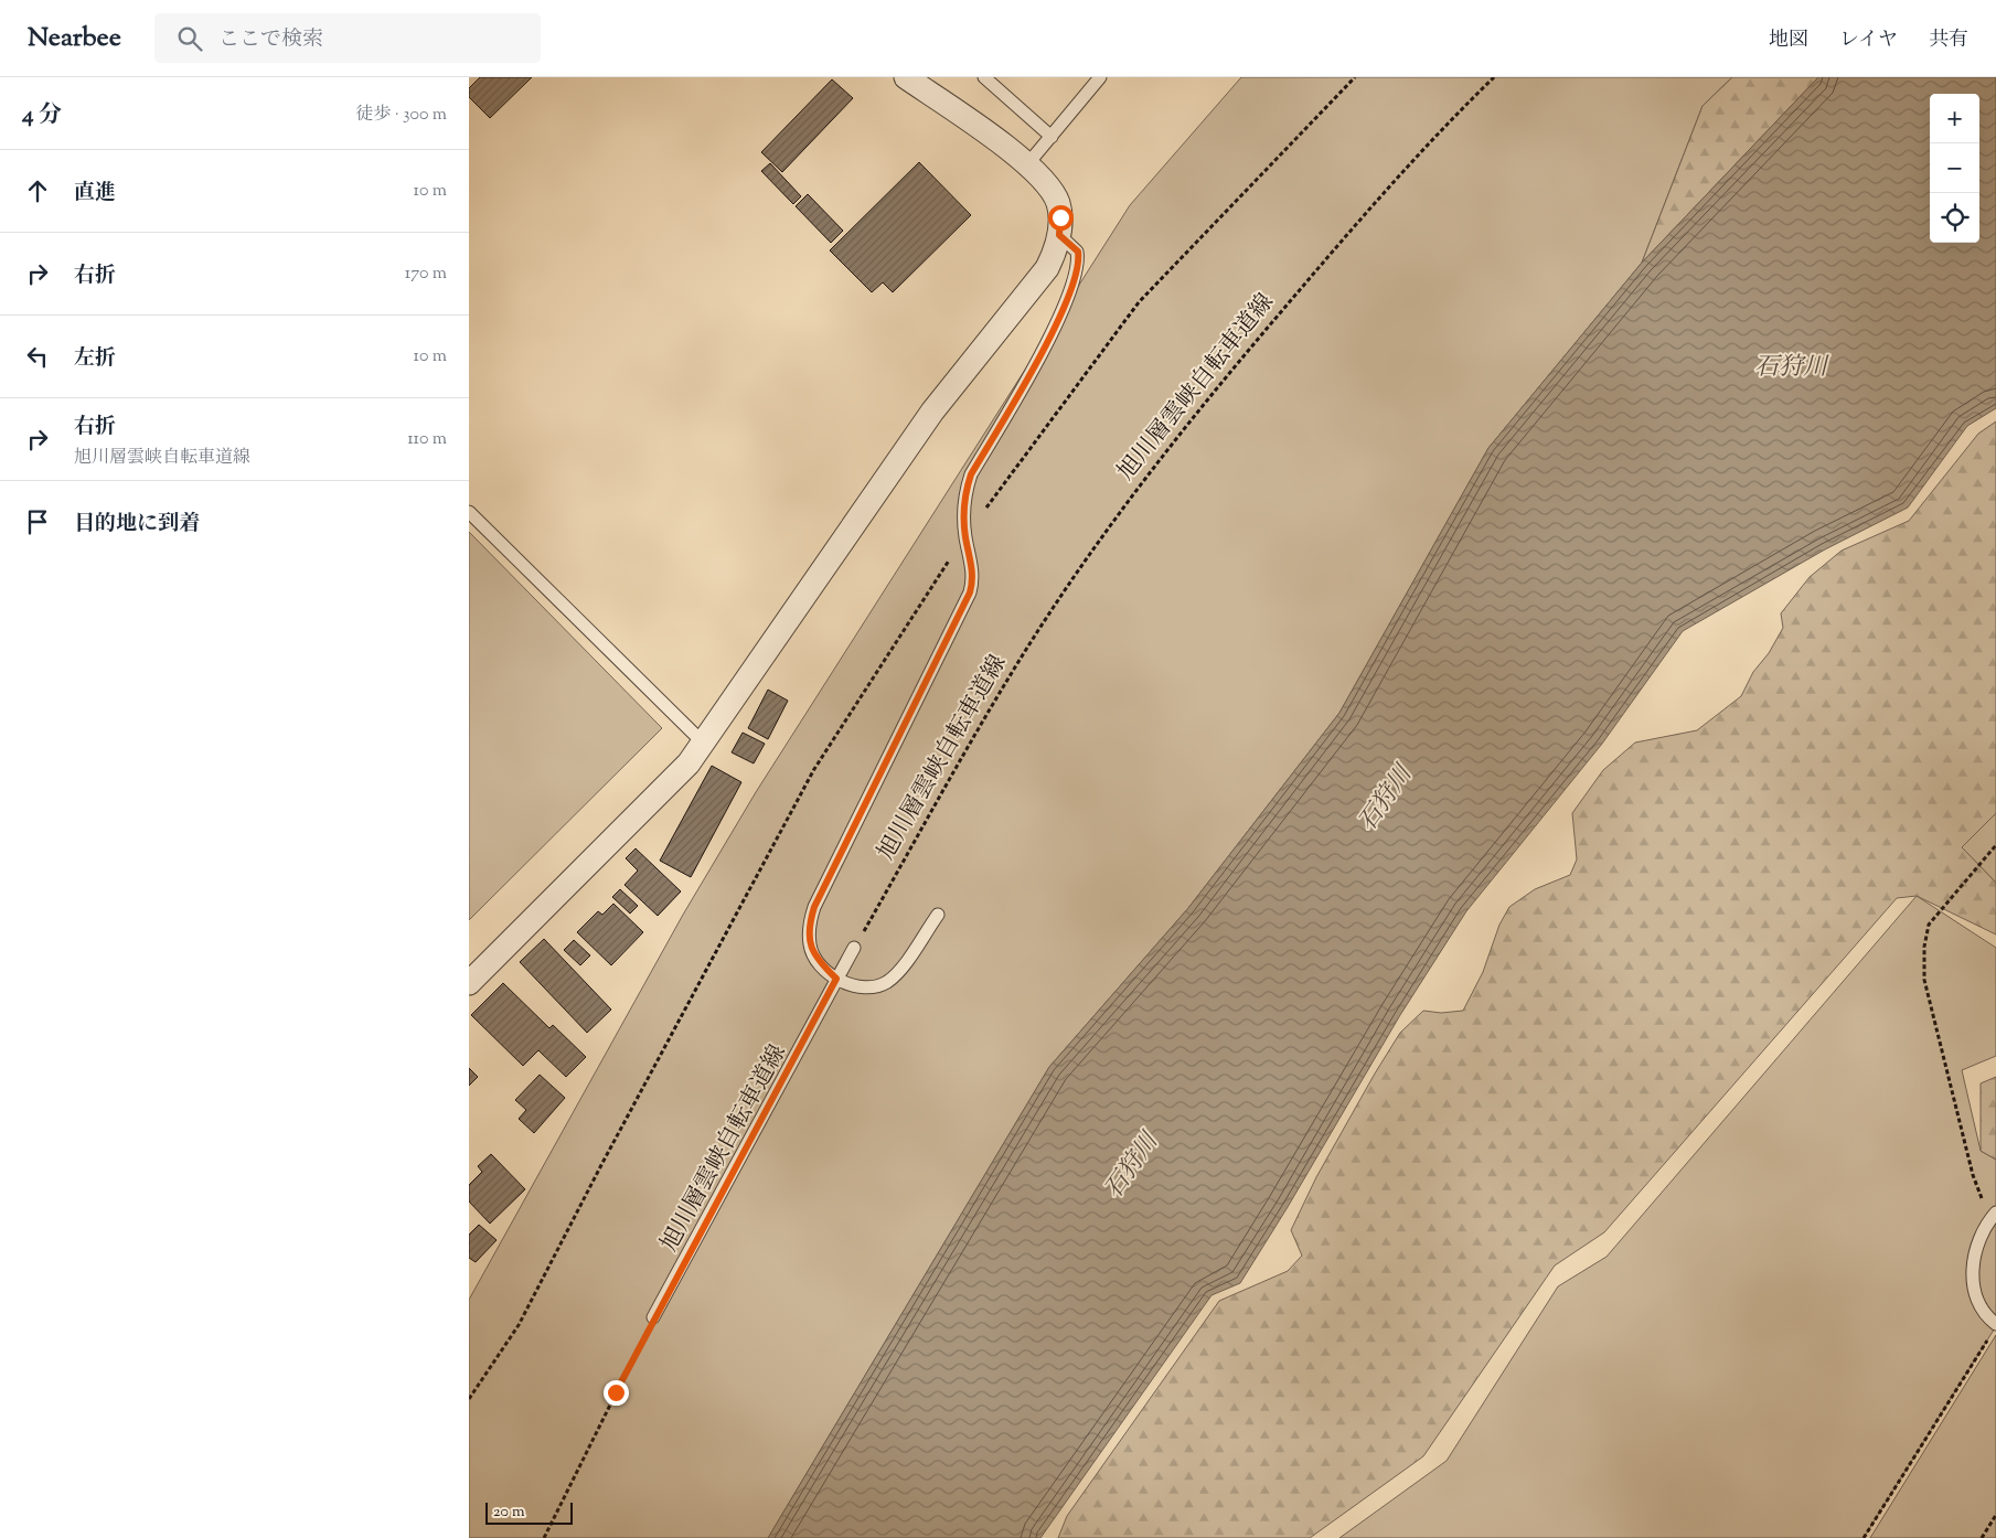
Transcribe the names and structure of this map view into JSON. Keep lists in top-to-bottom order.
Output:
{
  "streets": {
    "lane": ["旭川層雲峡自転車道線"]
  },
  "water": ["石狩川"],
  "scale_bar": "20 m",
  "page": {
    "header": "Nearbee",
    "search": "ここで検索",
    "nav": ["地図", "レイヤ", "共有"],
    "heading": ["4 分", "徒歩 · 300 m"],
    "map_buttons": ["+", "−"],
    "list": [
      ["直進", "10 m"],
      ["右折", "170 m"],
      ["左折", "10 m"],
      ["右折", "旭川層雲峡自転車道線", "110 m"],
      "目的地に到着"
    ],
    "scale": "20 m"
  }
}
